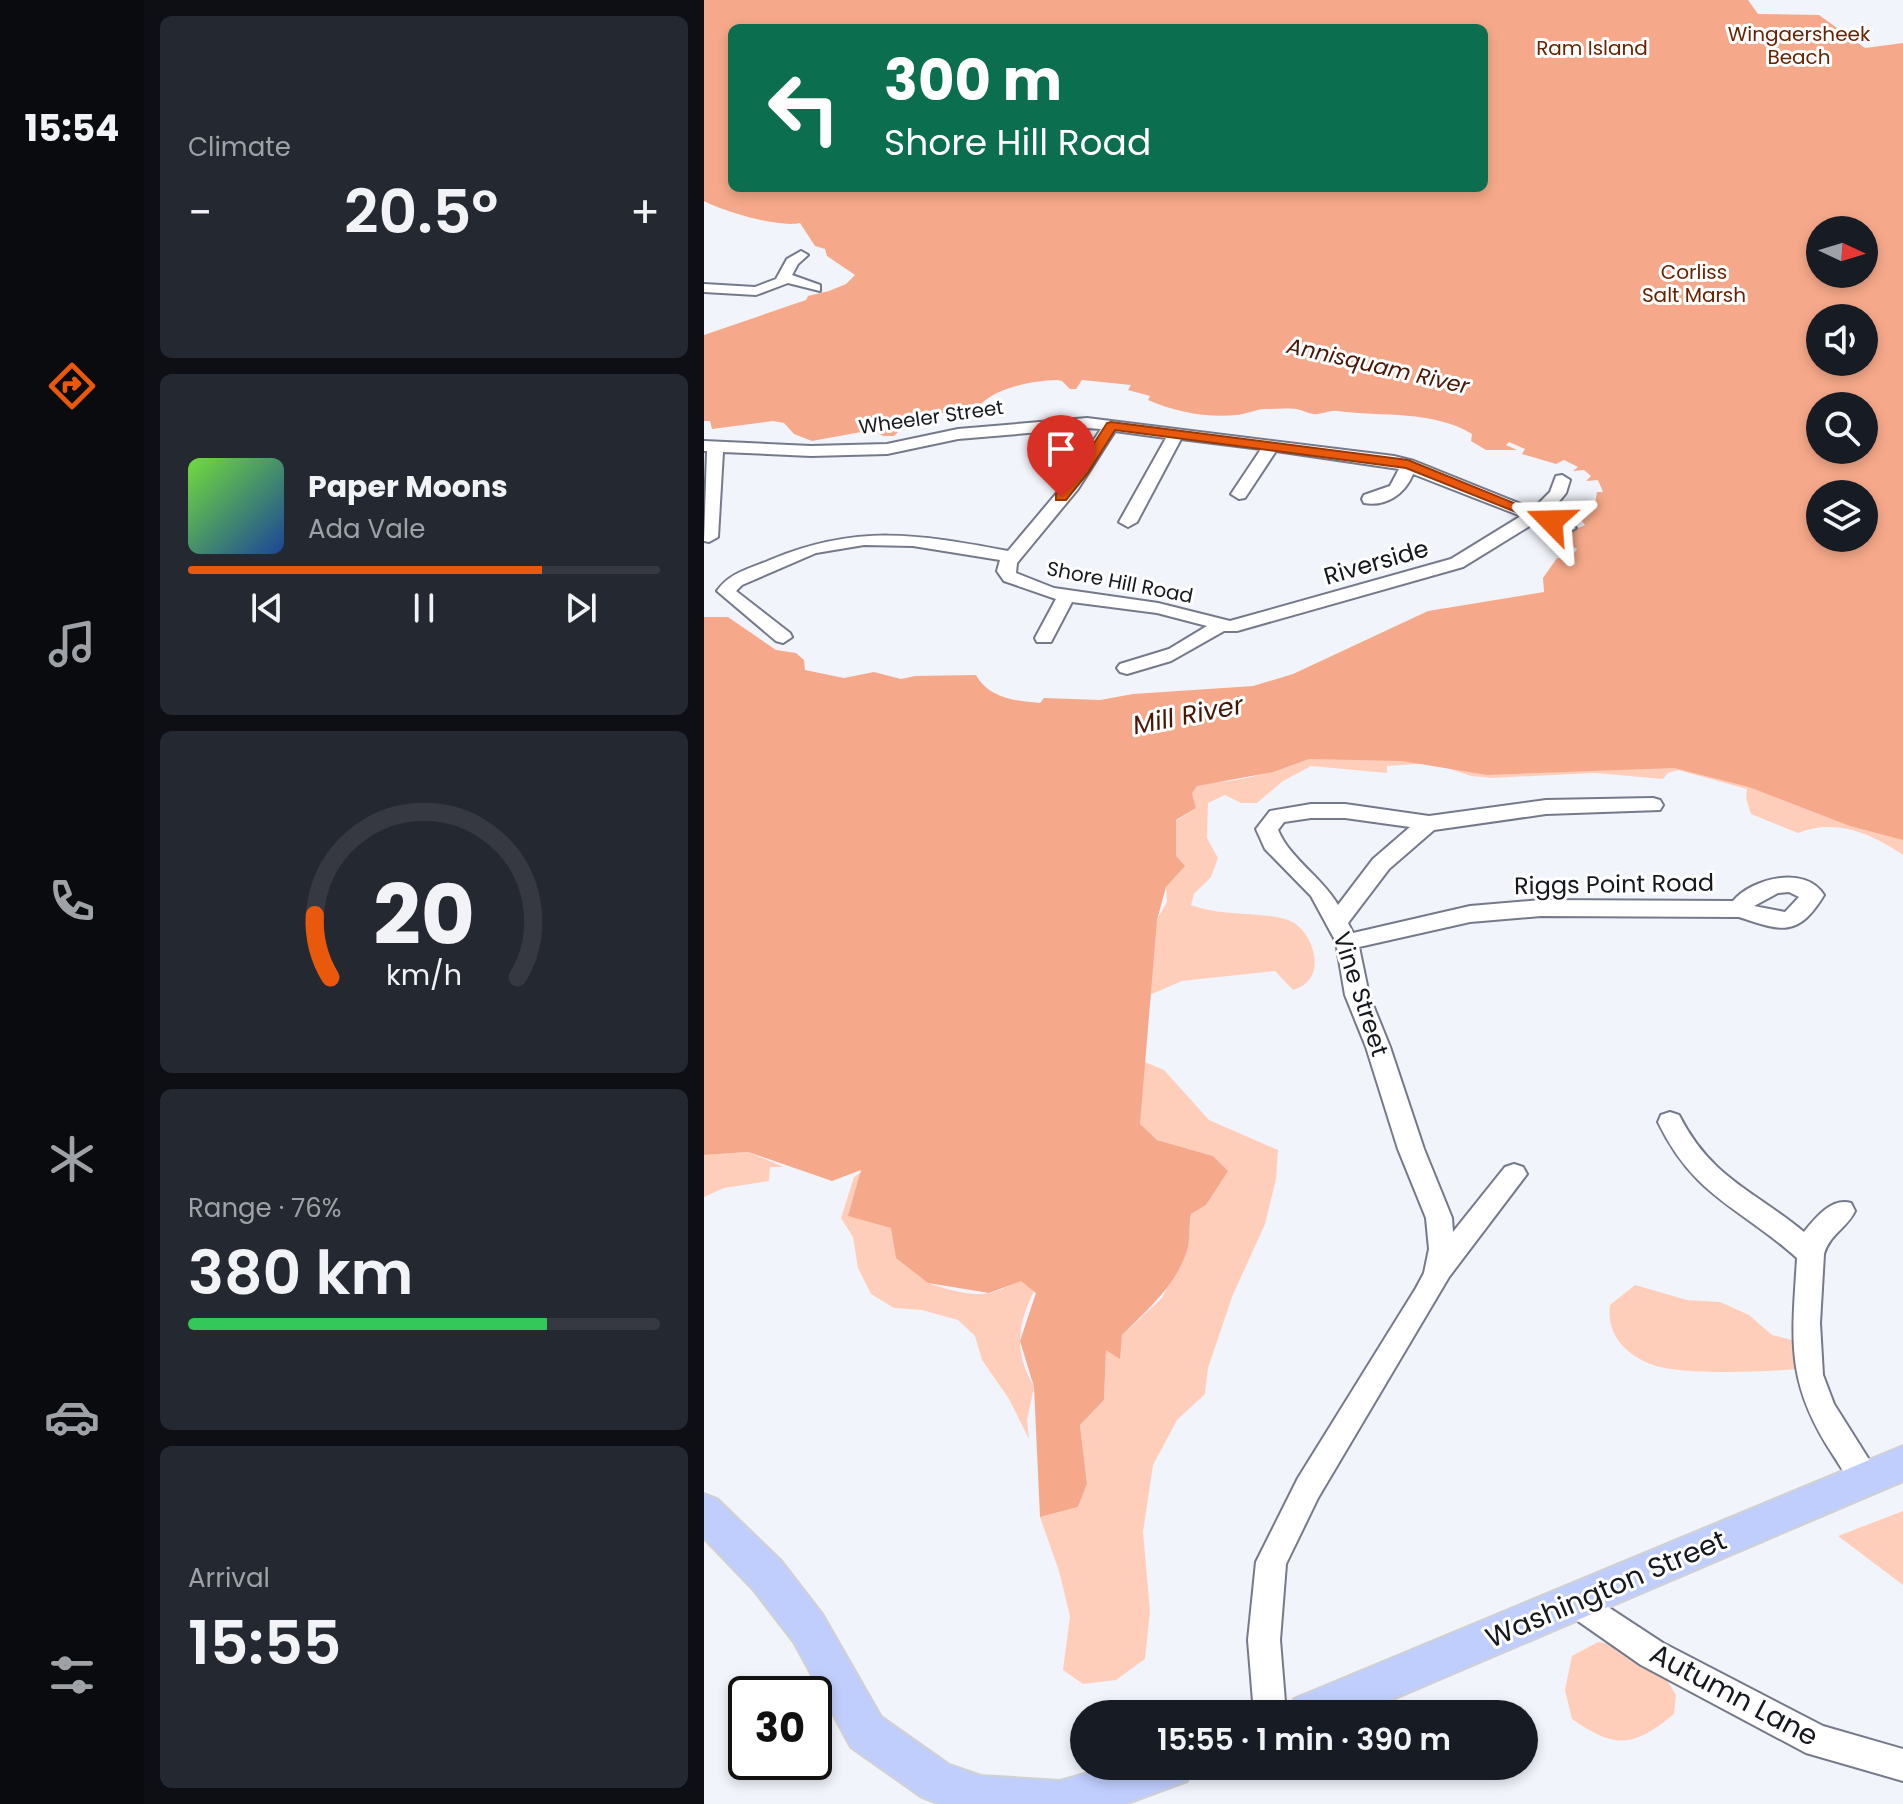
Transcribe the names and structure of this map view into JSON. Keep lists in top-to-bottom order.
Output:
{
  "streets": {
    "main road": ["Washington Street"],
    "street": [
      "Wheeler Street",
      "Riverside",
      "Shore Hill Road",
      "Riggs Point Road",
      "Vine Street",
      "Autumn Lane"
    ]
  },
  "crossings": [
    ["Wheeler Street", "Riverside"],
    ["Wheeler Street", "Shore Hill Road"],
    ["Riverside", "Shore Hill Road"],
    ["Riggs Point Road", "Vine Street"],
    ["Washington Street", "Autumn Lane"]
  ],
  "water": ["Annisquam River", "Mill River"],
  "parks": ["Wingaersheek Beach", "Ram Island", "Corliss Salt Marsh"],
  "north": "right",
  "page": {
    "tabs": "15:54",
    "tile": [
      "Climate",
      ["Range · 76%", "380 km"],
      ["Arrival", "15:55"]
    ],
    "turn": ["300 m", "Shore Hill Road"],
    "heat": ["−", "20.5°", "+"],
    "song": ["Paper Moons", "Ada Vale"],
    "limit": "30",
    "trip": "15:55 · 1 min · 390 m",
    "gauge": ["20", "km/h"]
  }
}
